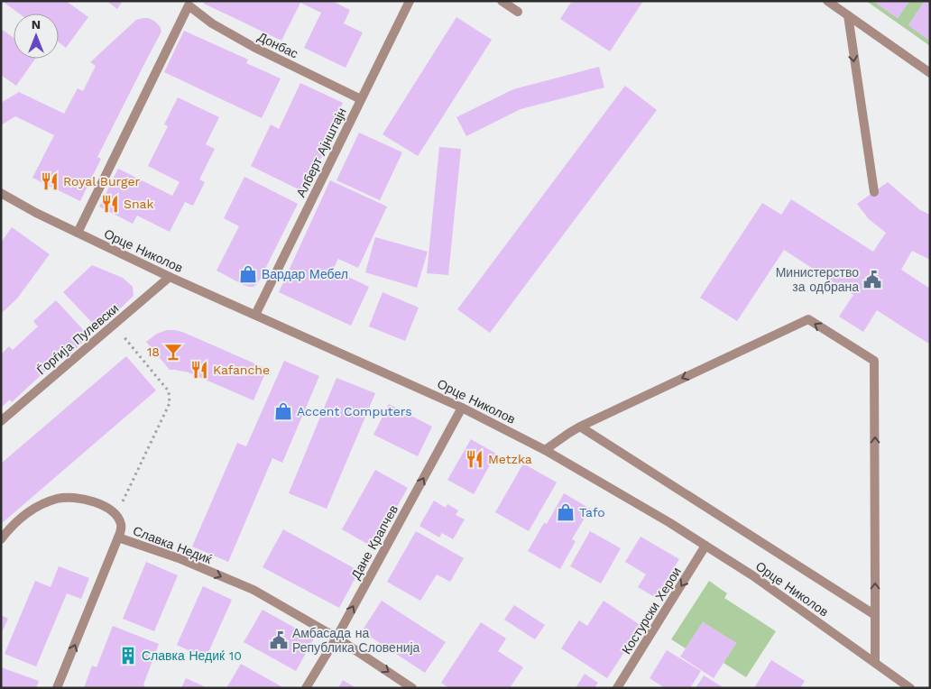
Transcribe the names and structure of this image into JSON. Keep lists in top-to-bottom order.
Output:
{
  "streets": {
    "street": [
      "Донбас",
      "Алберт Ајнштајн",
      "Орце Николов",
      "Ѓорѓиja Пулевски",
      "Дане Крапчев",
      "Славка Недиќ",
      "Костурски Херои"
    ]
  },
  "crossings": [
    ["Донбас", "Алберт Ајнштајн"],
    ["Донбас", "Орце Николов"],
    ["Алберт Ајнштајн", "Орце Николов"],
    ["Орце Николов", "Ѓорѓиja Пулевски"],
    ["Орце Николов", "Дане Крапчев"],
    ["Орце Николов", "Костурски Херои"],
    ["Дане Крапчев", "Славка Недиќ"]
  ],
  "one_way": ["Дане Крапчев", "Костурски Херои"],
  "places": {
    "restaurant": [
      "Royal Burger",
      "Snak",
      "Kafanche",
      "Metzka"
    ],
    "shop": ["Вардар Мебел", "Accent Computers", "Tafo"],
    "public building": ["Министерство за одбрана", "Амбасада на Република Словенија"],
    "bar": ["18"],
    "building": ["Славка Недиќ 10"]
  },
  "north": "top"
}
